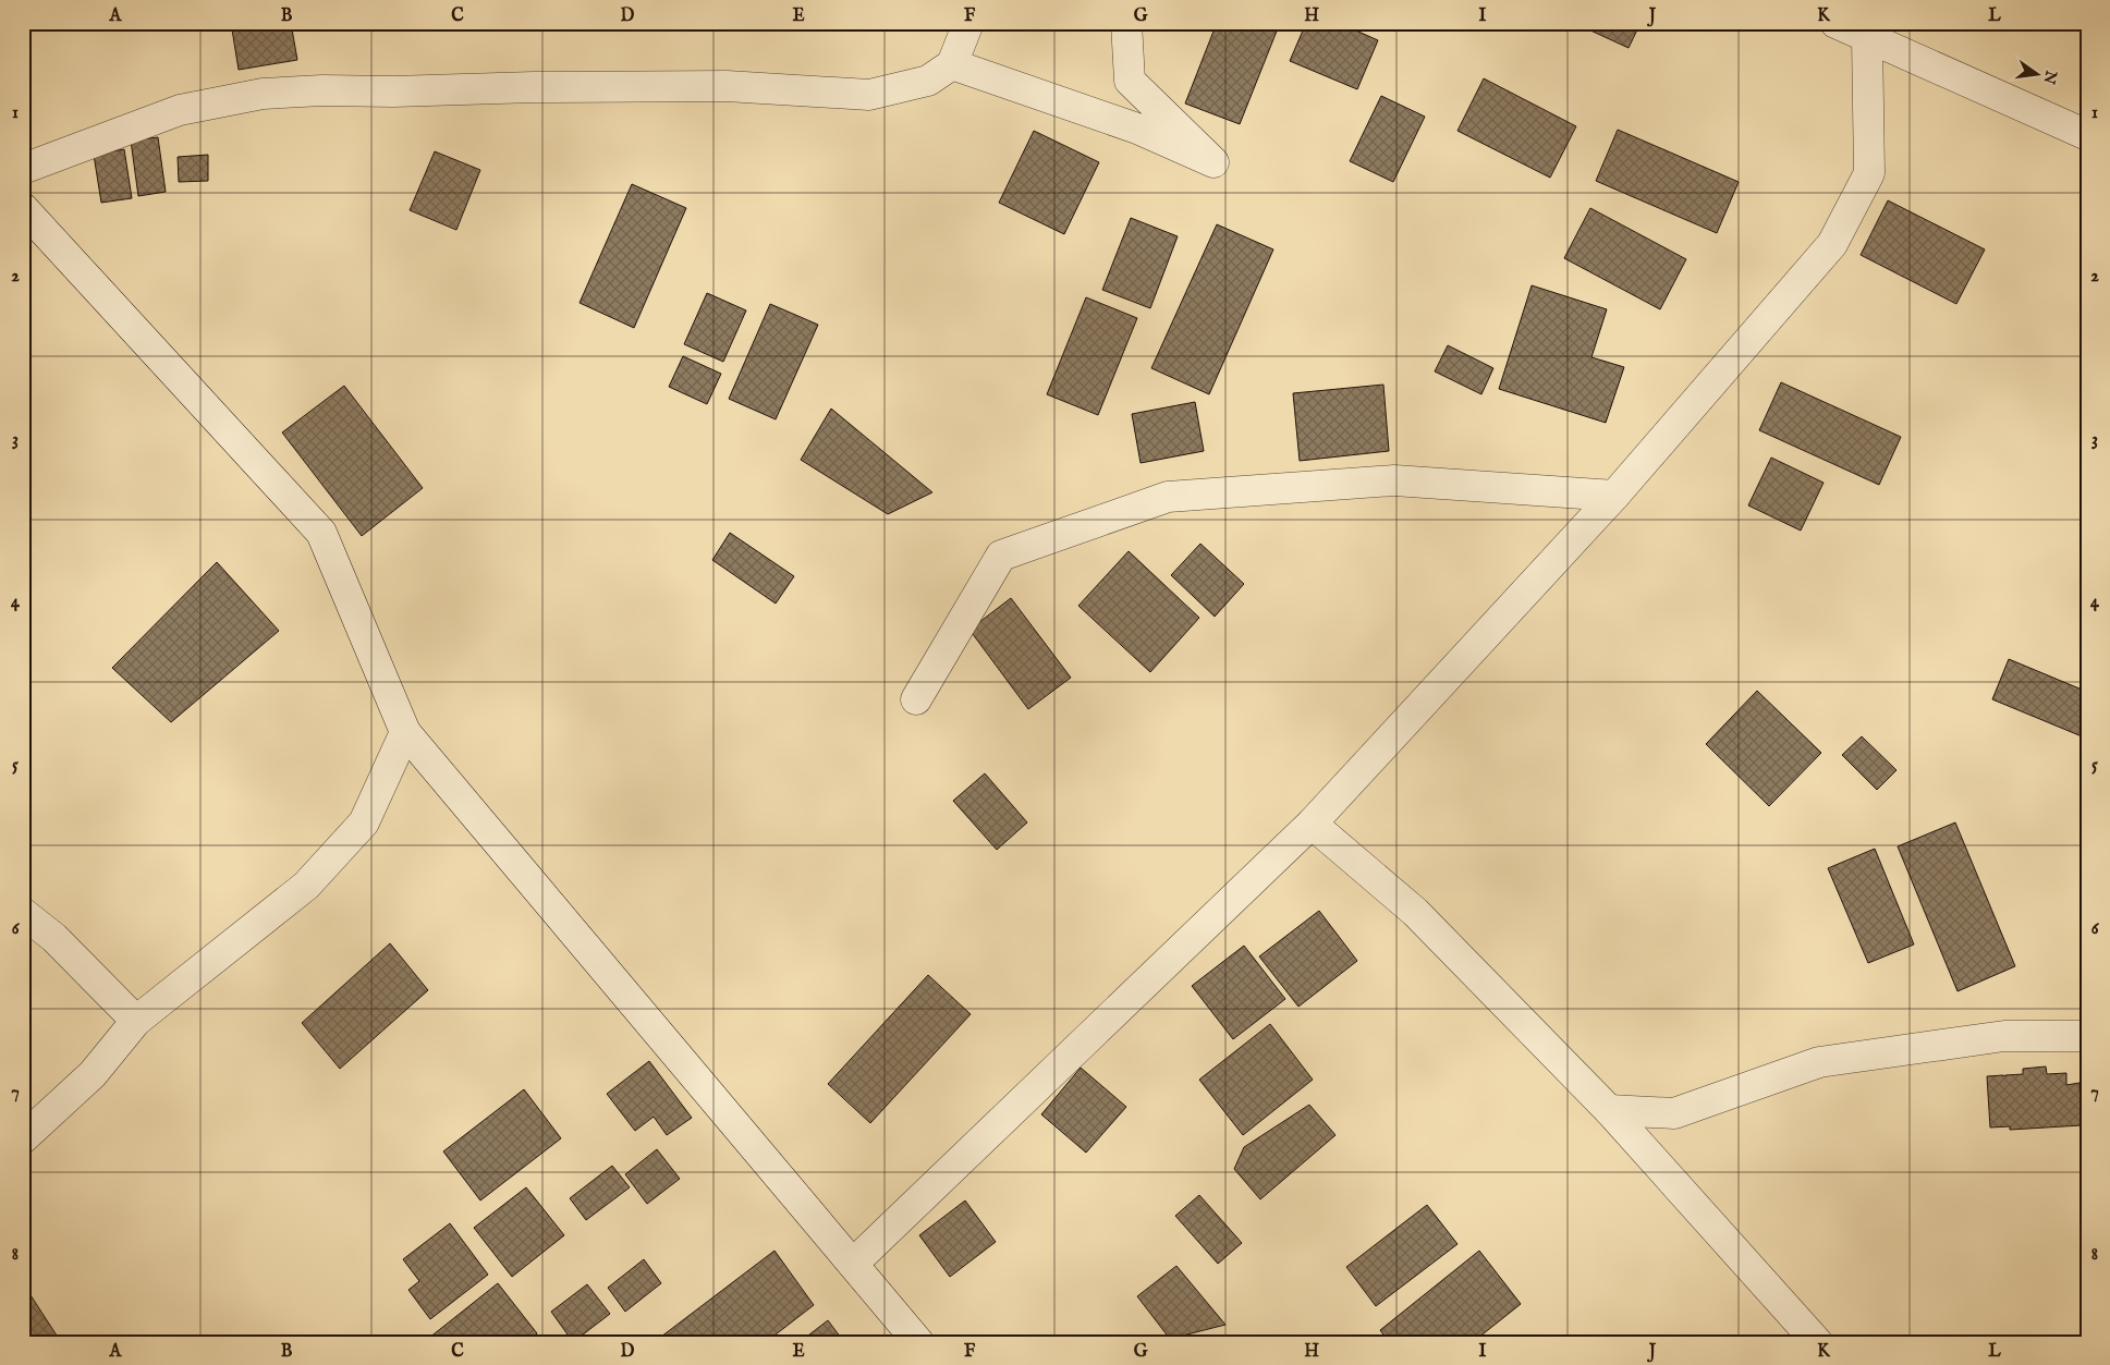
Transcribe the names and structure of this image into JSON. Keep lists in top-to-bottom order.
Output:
{
  "north": "right",
  "grid": {
    "columns": [
      "A",
      "B",
      "C",
      "D",
      "E",
      "F",
      "G",
      "H",
      "I",
      "J",
      "K",
      "L"
    ],
    "rows": [
      "1",
      "2",
      "3",
      "4",
      "5",
      "6",
      "7",
      "8"
    ]
  }
}
